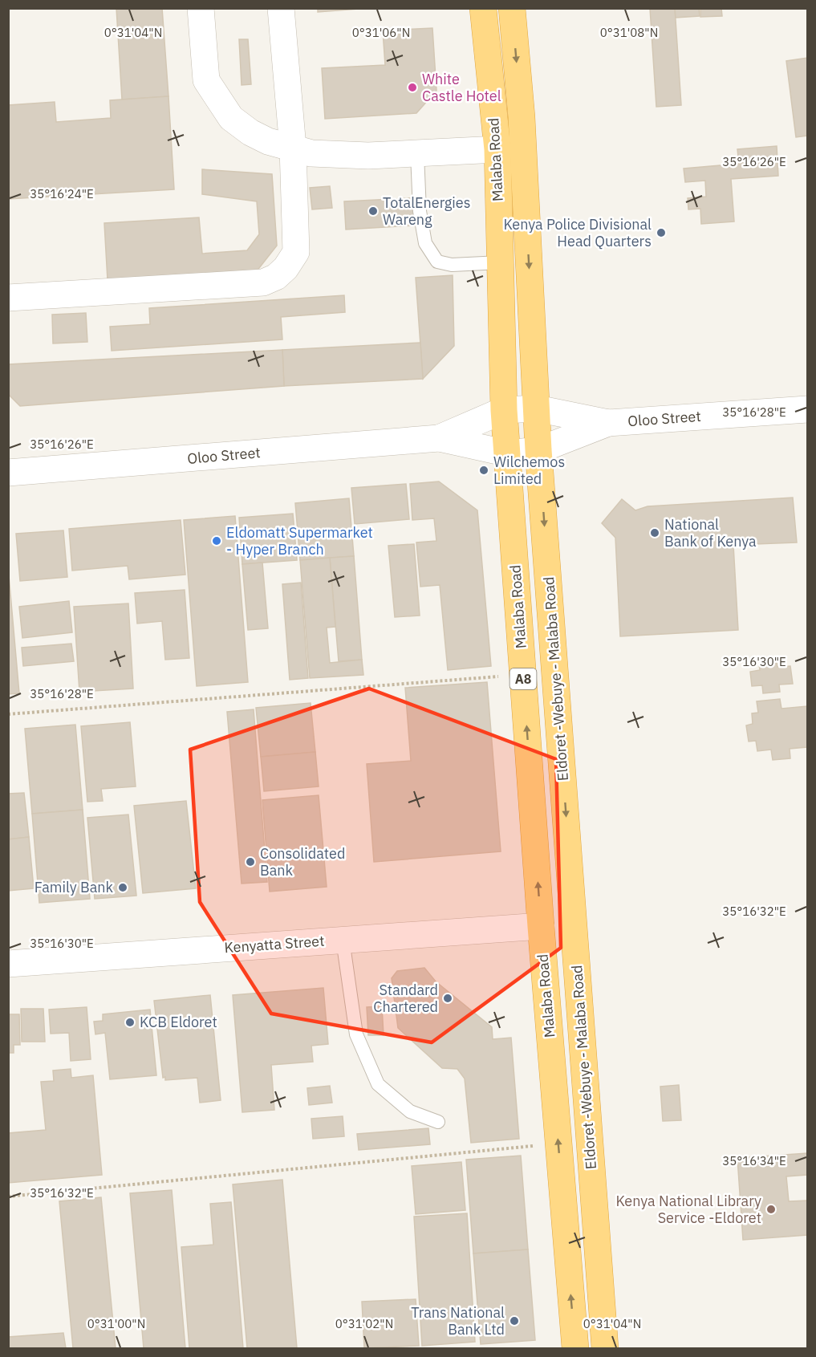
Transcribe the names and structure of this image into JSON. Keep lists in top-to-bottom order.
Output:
{
  "streets": {
    "highway": ["Malaba Road", "A8", "Eldoret -Webuye - Malaba Road"],
    "street": ["Oloo Street", "Kenyatta Street"]
  },
  "crossings": [
    ["Malaba Road", "Oloo Street"],
    ["Malaba Road", "Kenyatta Street"],
    ["Oloo Street", "Eldoret -Webuye - Malaba Road"]
  ],
  "one_way": ["Eldoret -Webuye - Malaba Road"],
  "places": [
    "White Castle Hotel",
    "TotalEnergies Wareng",
    "Kenya Police Divisional Head Quarters",
    "Wilchemos Limited",
    "National Bank of Kenya",
    "Eldomatt Supermarket - Hyper Branch",
    "Consolidated Bank",
    "Family Bank",
    "Standard Chartered",
    "KCB Eldoret",
    "Kenya National Library Service -Eldoret",
    "Trans National Bank Ltd"
  ],
  "coordinates": [
    "0°31'04\"N",
    "0°31'06\"N",
    "0°31'08\"N",
    "35°16'26\"E",
    "35°16'24\"E",
    "35°16'28\"E",
    "35°16'30\"E",
    "35°16'32\"E",
    "35°16'34\"E",
    "0°31'00\"N",
    "0°31'02\"N"
  ]
}
